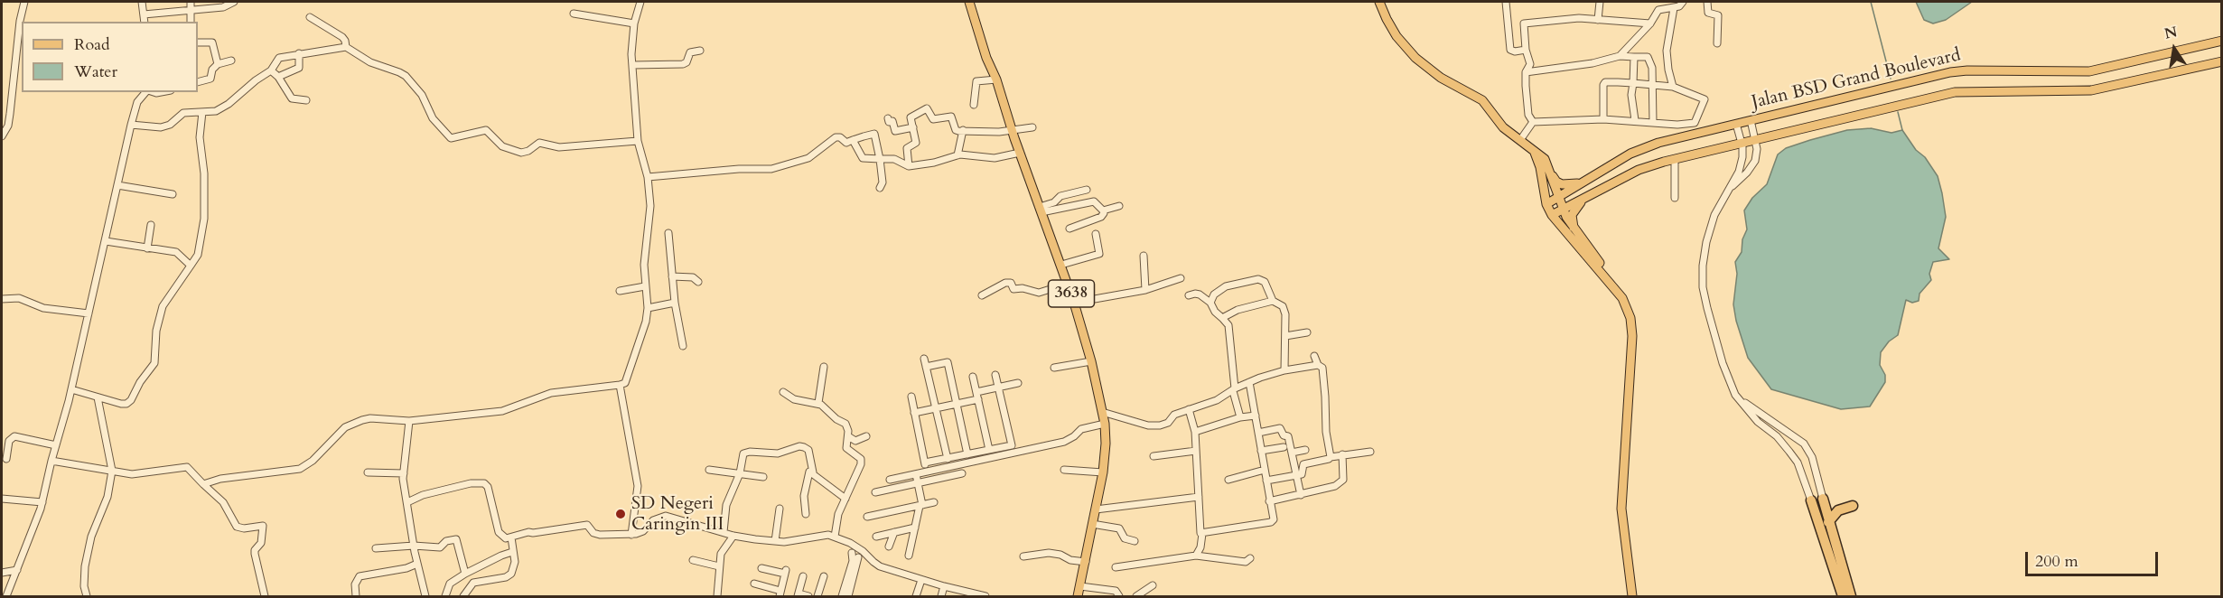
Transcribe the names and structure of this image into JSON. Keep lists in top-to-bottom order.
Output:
{
  "streets": {
    "main road": ["Jalan BSD Grand Boulevard", "3638"]
  },
  "places": ["SD Negeri Caringin III"],
  "legend": ["Road", "Water"],
  "scale_bar": "200 m",
  "north": "top"
}
